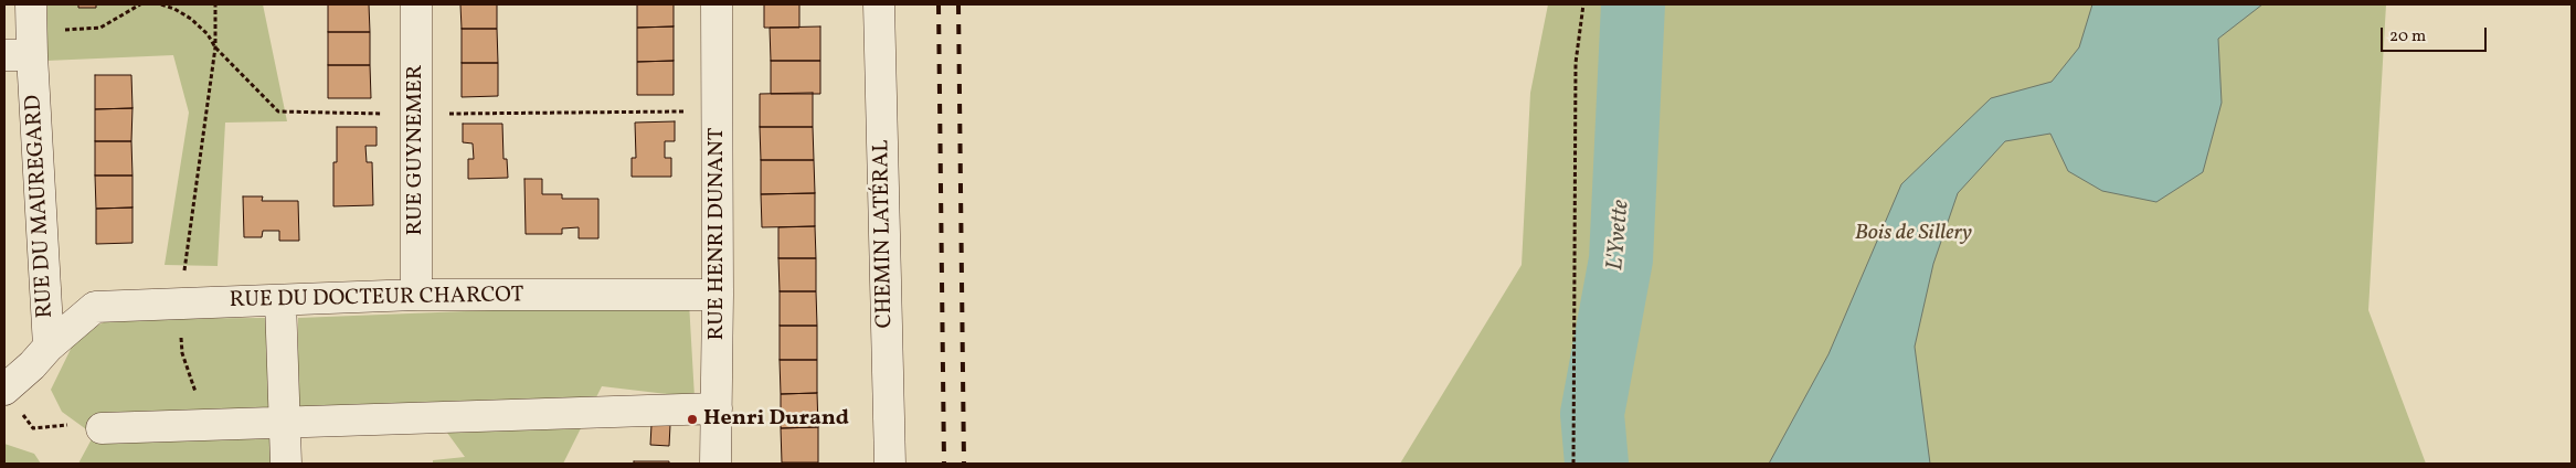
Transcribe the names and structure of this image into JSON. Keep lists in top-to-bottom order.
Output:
{
  "streets": {
    "street": [
      "RUE GUYNEMER",
      "RUE DU MAUREGARD",
      "RUE HENRI DUNANT",
      "CHEMIN LATÉRAL",
      "RUE DU DOCTEUR CHARCOT"
    ]
  },
  "crossings": [
    ["RUE GUYNEMER", "RUE DU DOCTEUR CHARCOT"],
    ["RUE DU MAUREGARD", "RUE DU DOCTEUR CHARCOT"],
    ["RUE HENRI DUNANT", "RUE DU DOCTEUR CHARCOT"]
  ],
  "water": ["L'Yvette"],
  "parks": ["Bois de Sillery"],
  "places": ["Henri Durand"],
  "scale_bar": "20 m"
}
